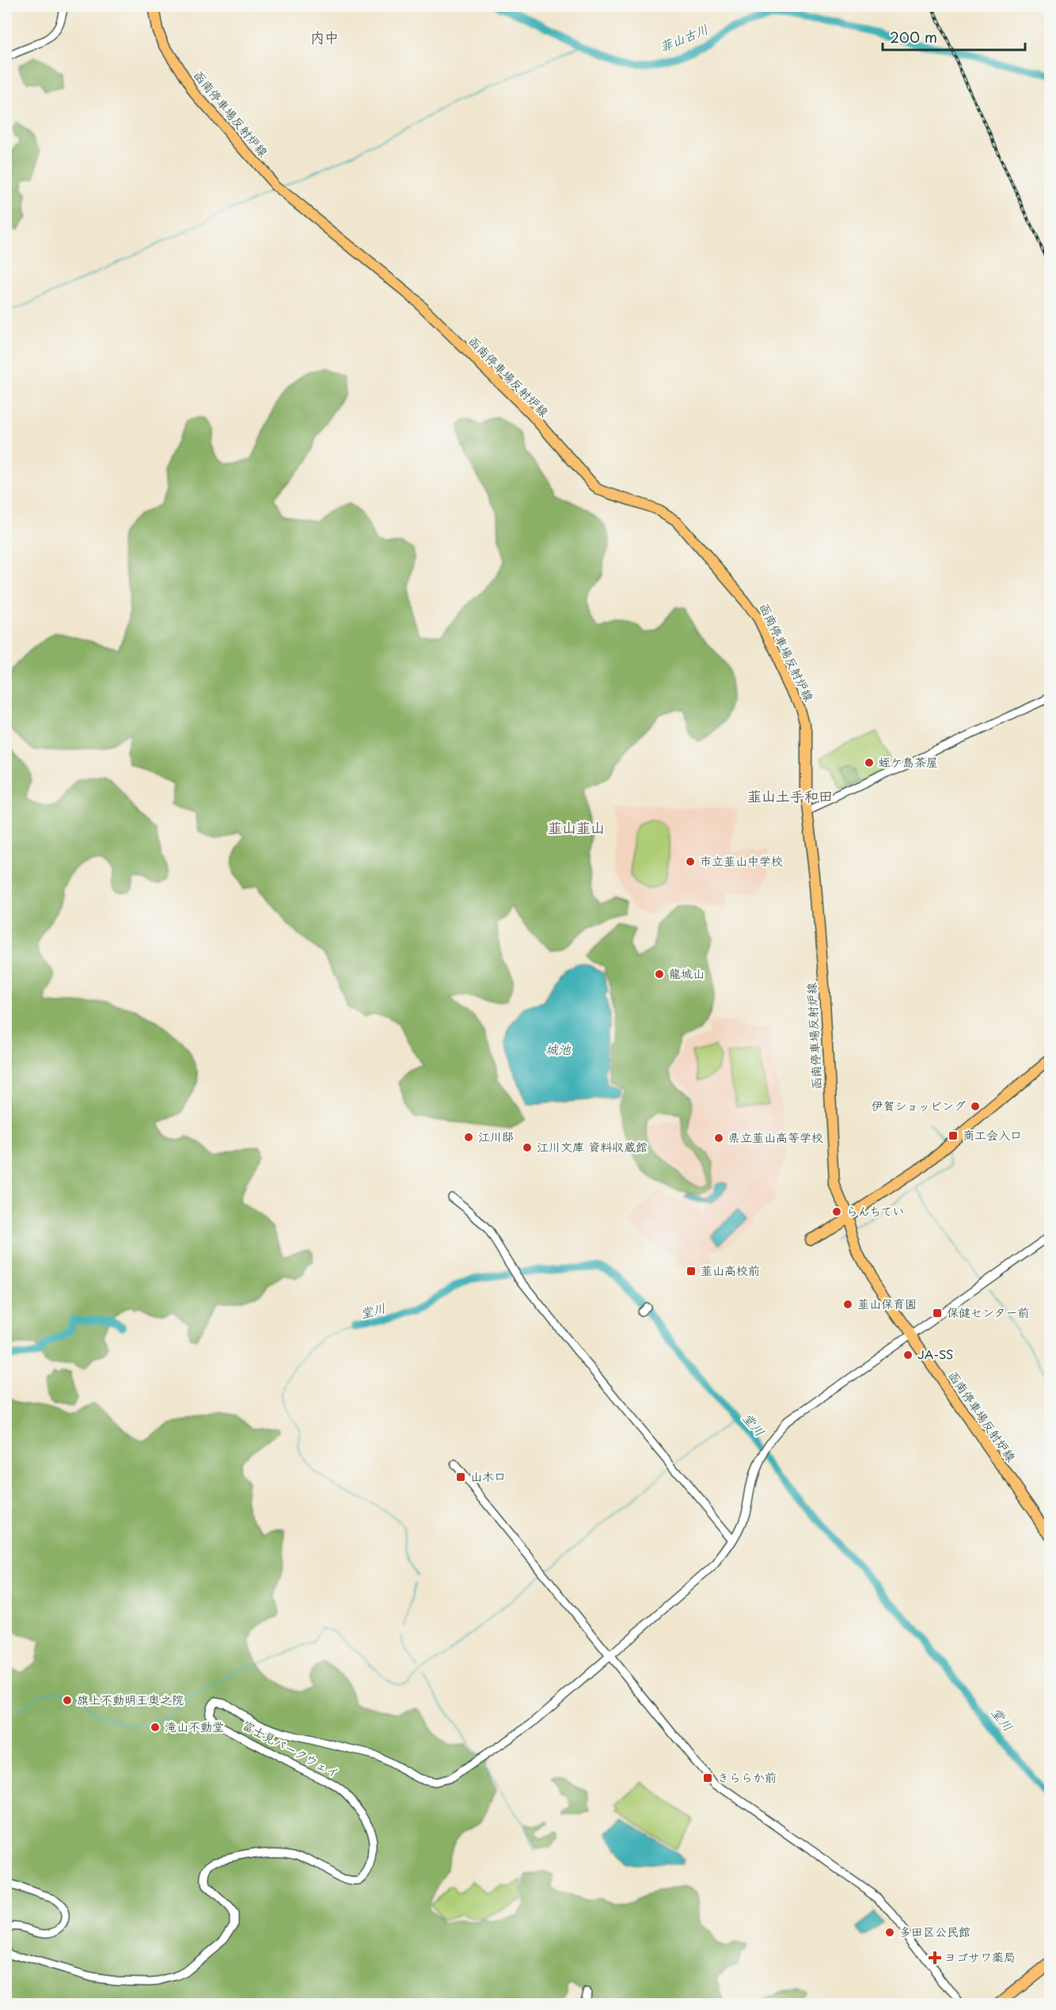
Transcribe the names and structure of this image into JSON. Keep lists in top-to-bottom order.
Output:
{
  "streets": {
    "main road": ["函南停車場反射炉線"],
    "street": ["富士見パークウェイ"]
  },
  "districts": ["内中", "韮山土手和田", "韮山韮山"],
  "water": ["菲山古川", "城池", "堂川"],
  "places": {
    "other": [
      "蛭ケ島茶屋",
      "市立韮山中学校",
      "龍城山",
      "伊賀ショッピング",
      "江川邸",
      "県立韮山高等学校",
      "江川文庫 資料収蔵館",
      "らんちてい",
      "韮山保育園",
      "JA-SS",
      "旗上不動明王奥之院",
      "滝山不動堂",
      "多田区公民館"
    ],
    "transit": [
      "商工会入口",
      "韮山高校前",
      "保健センター前",
      "山木口",
      "きららか前"
    ],
    "health": ["ヨゴサワ薬局"]
  },
  "scale_bar": "200 m"
}
